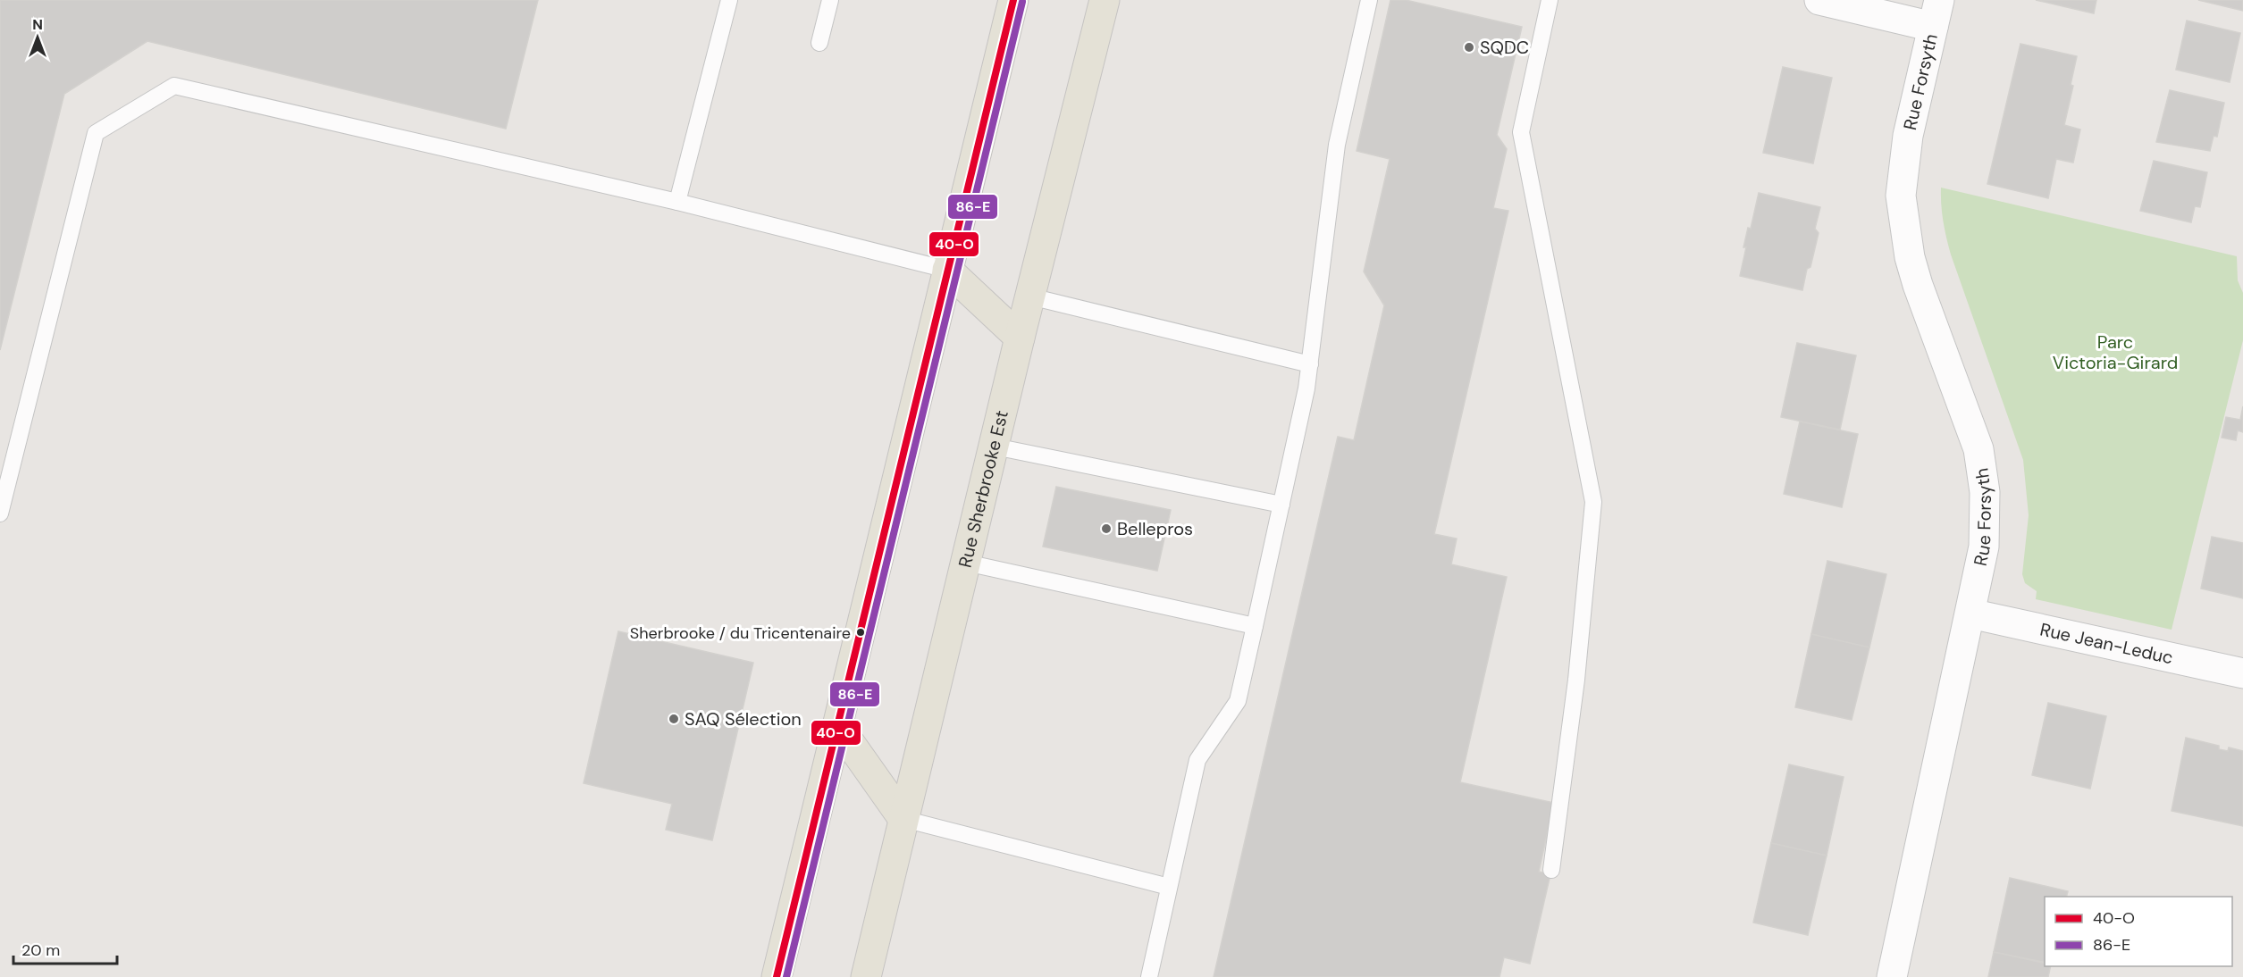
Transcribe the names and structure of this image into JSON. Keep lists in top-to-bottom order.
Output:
{
  "streets": {
    "main road": ["Rue Sherbrooke Est"],
    "street": ["Rue Forsyth", "Rue Jean-Leduc"]
  },
  "crossings": [
    ["Rue Forsyth", "Rue Jean-Leduc"]
  ],
  "parks": ["Parc Victoria-Girard"],
  "places": [
    "SQDC",
    "Bellepros",
    "Sherbrooke / du Tricentenaire",
    "SAQ Sélection"
  ],
  "lines": ["transit line 40-O", "transit line 86-E"],
  "legend": ["40-O", "86-E"],
  "scale_bar": "20 m",
  "north": "top"
}
